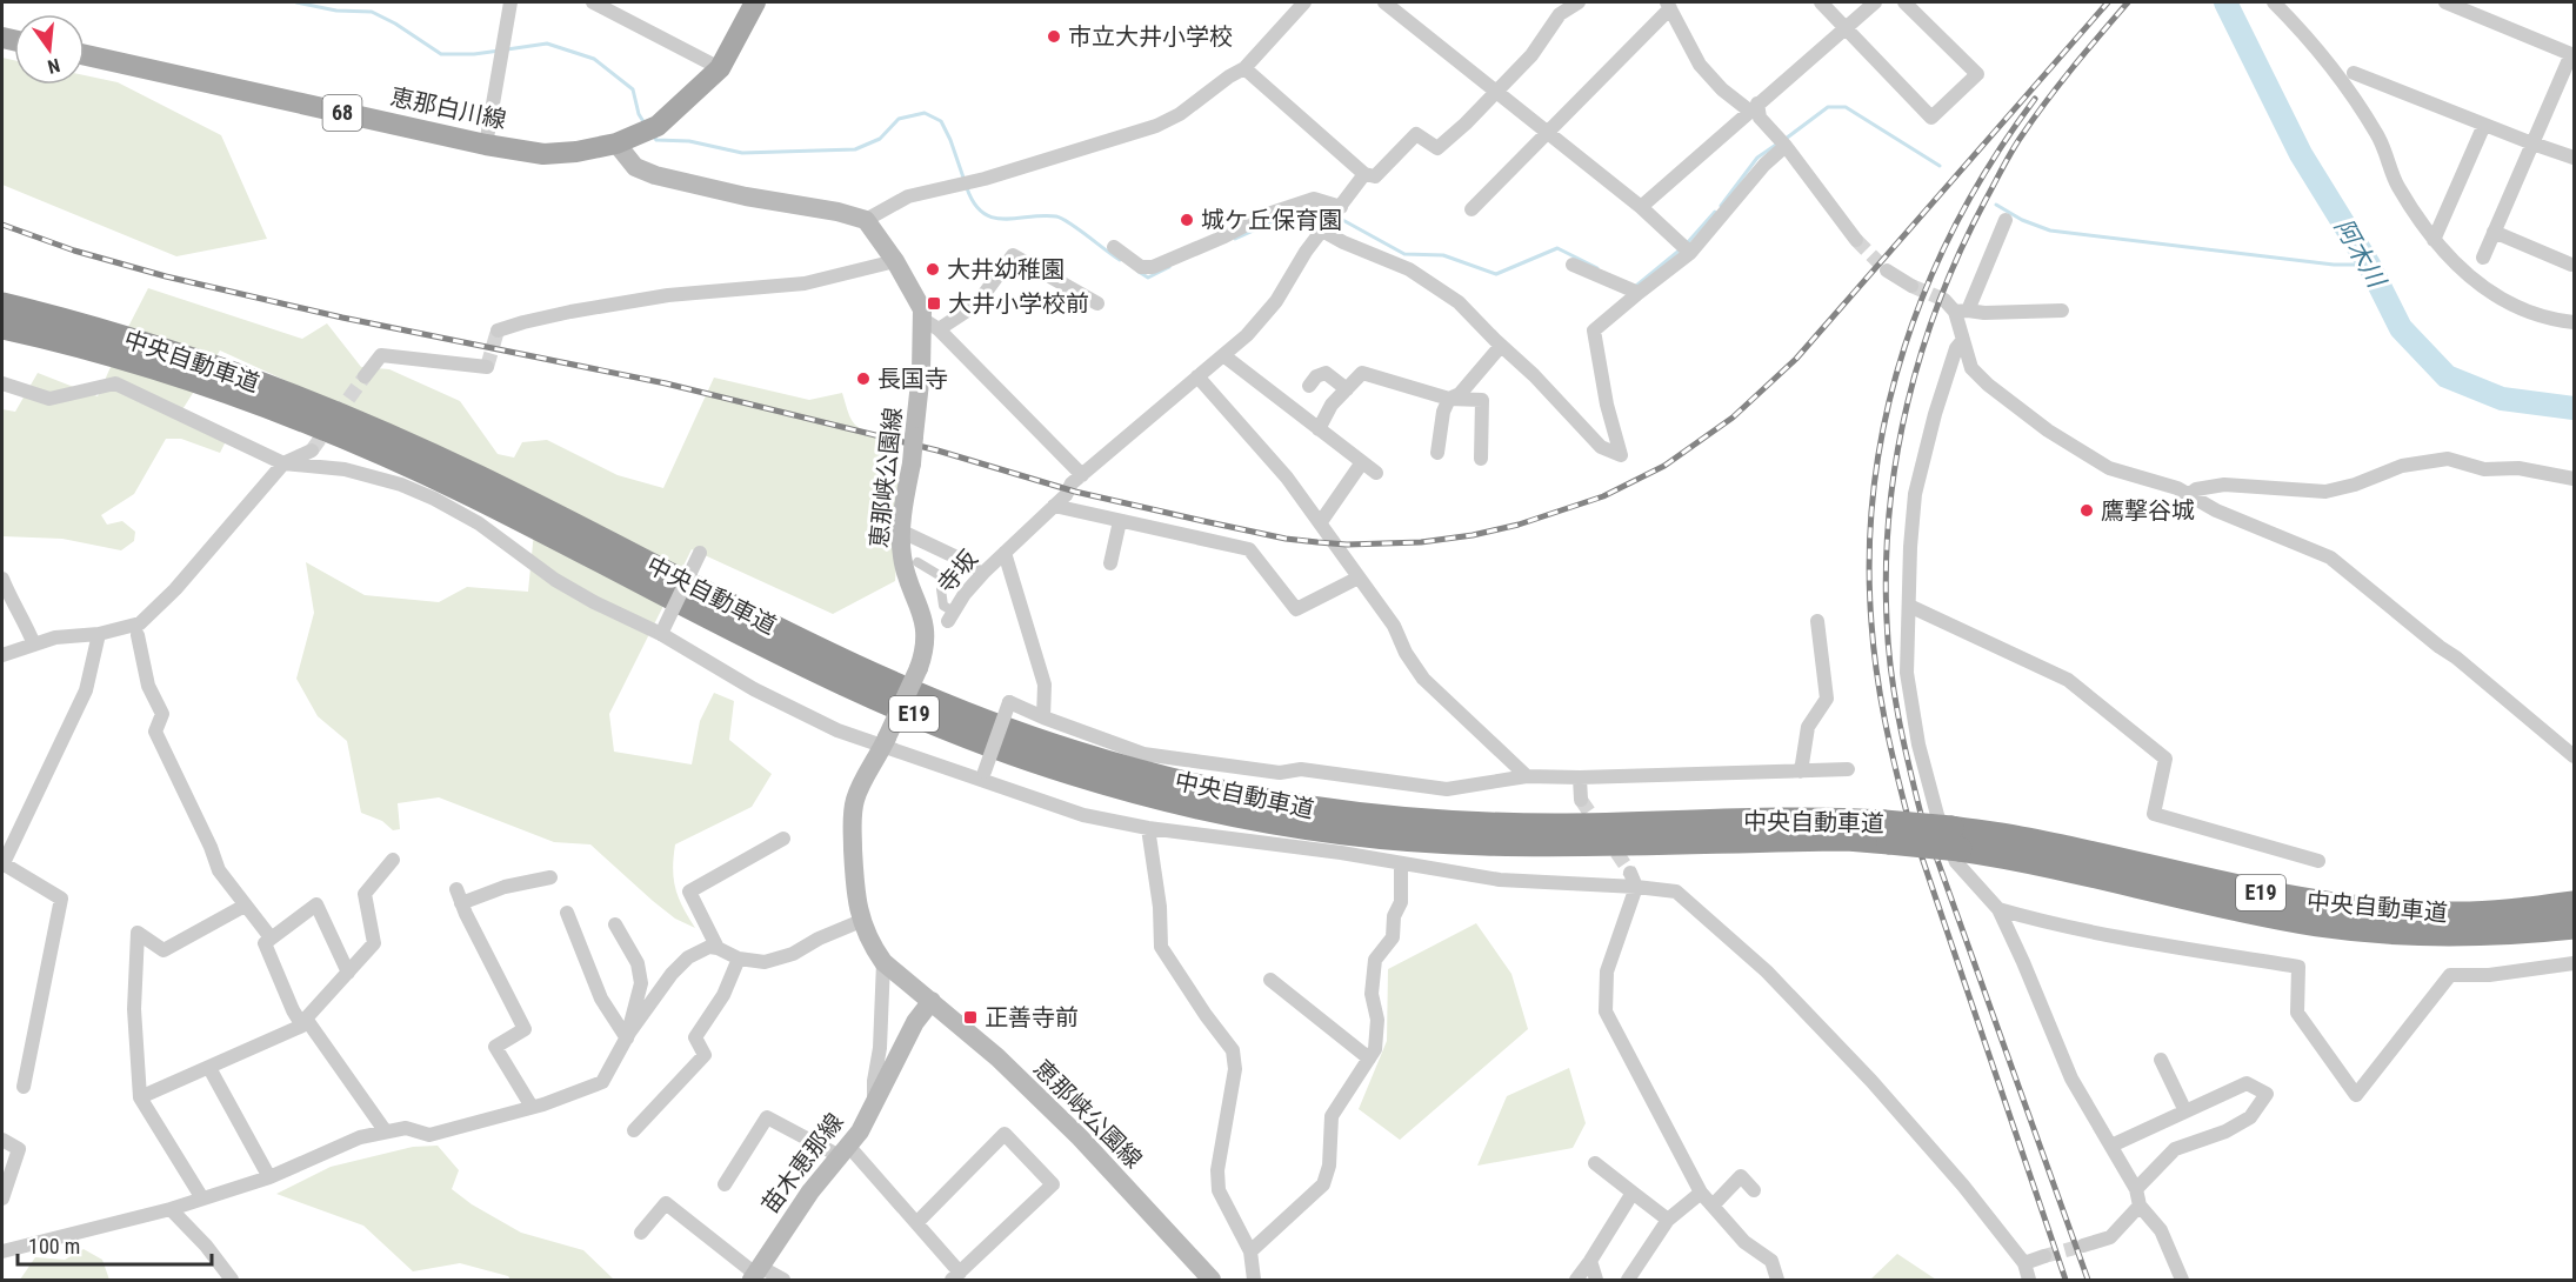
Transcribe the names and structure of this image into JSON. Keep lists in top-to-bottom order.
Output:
{
  "streets": {
    "highway": ["中央自動車道", "E19"],
    "main road": [
      "恵那白川線",
      "68",
      "恵那峡公園線",
      "苗木恵那線"
    ],
    "street": ["寺坂"]
  },
  "crossings": [
    ["恵那峡公園線", "苗木恵那線"]
  ],
  "water": ["阿木川"],
  "places": {
    "other": [
      "市立大井小学校",
      "城ケ丘保育園",
      "大井幼稚園",
      "長国寺",
      "鷹撃谷城"
    ],
    "transit": ["大井小学校前", "正善寺前"]
  },
  "scale_bar": "100 m",
  "north": "bottom"
}
